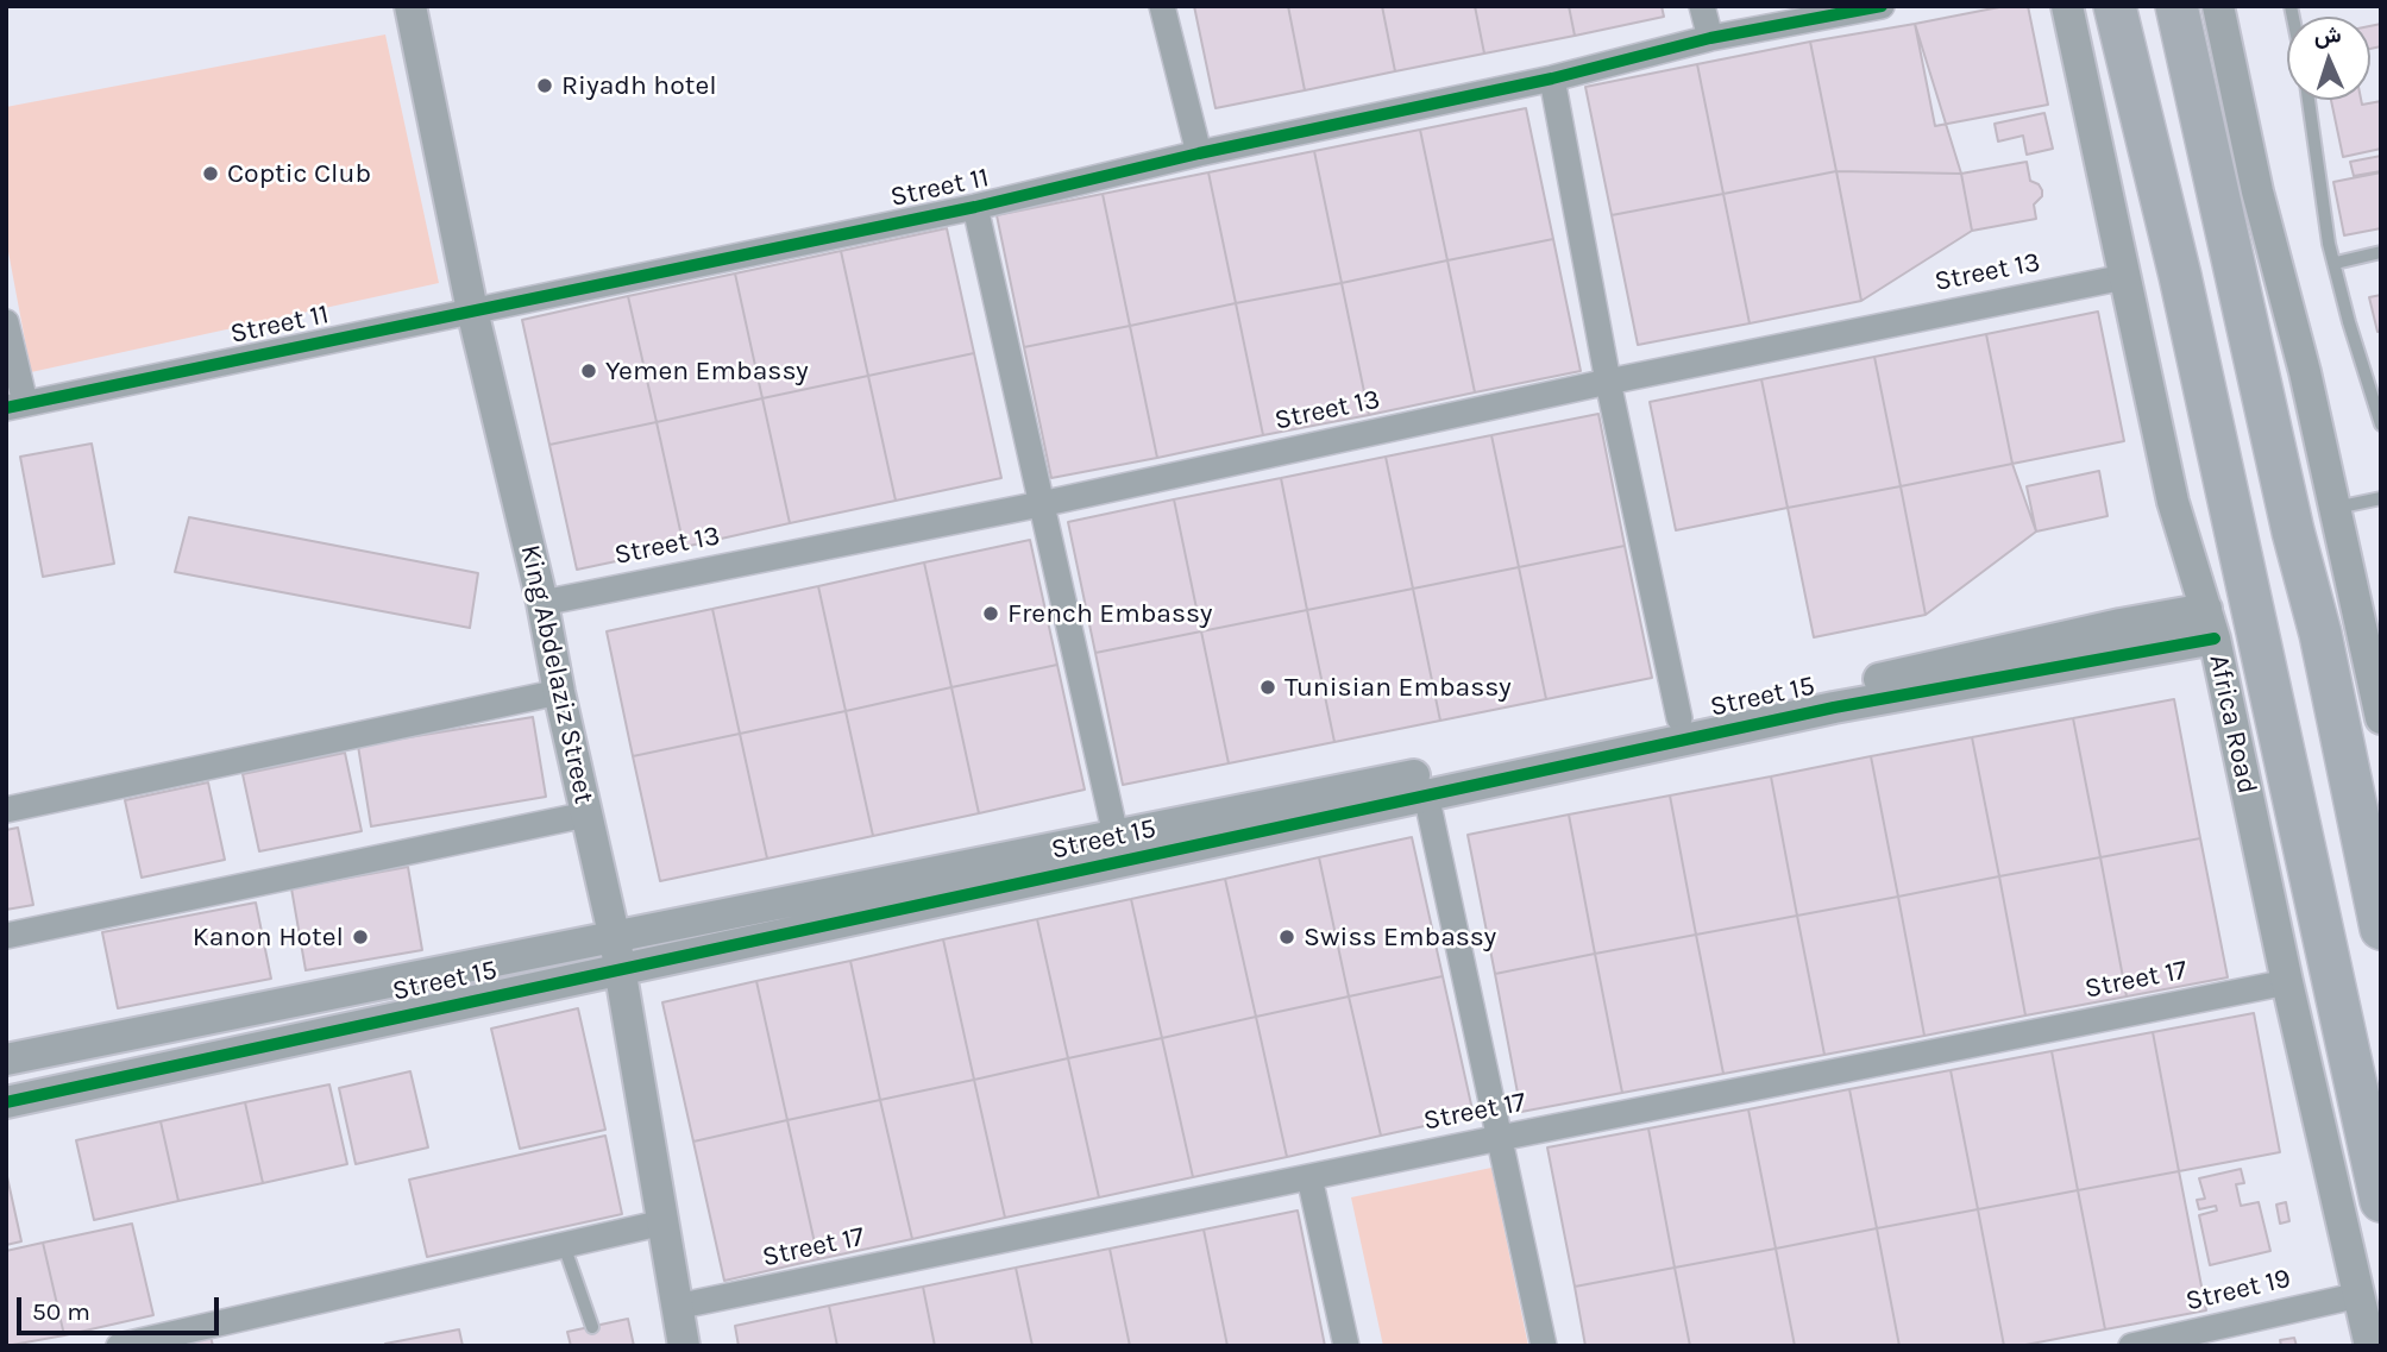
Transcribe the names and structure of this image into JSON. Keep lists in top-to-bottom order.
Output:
{
  "streets": {
    "highway": ["Africa Road"],
    "street": [
      "Street 11",
      "Street 13",
      "King Abdelaziz Street",
      "Street 15",
      "Street 17",
      "Street 19"
    ]
  },
  "crossings": [
    ["Street 11", "King Abdelaziz Street"],
    ["Street 13", "King Abdelaziz Street"],
    ["Street 13", "Africa Road"],
    ["King Abdelaziz Street", "Street 15"],
    ["King Abdelaziz Street", "Street 17"],
    ["Street 15", "Africa Road"],
    ["Africa Road", "Street 17"],
    ["Africa Road", "Street 19"]
  ],
  "places": [
    "Riyadh hotel",
    "Coptic Club",
    "Yemen Embassy",
    "French Embassy",
    "Tunisian Embassy",
    "Kanon Hotel",
    "Swiss Embassy"
  ],
  "scale_bar": "50 m",
  "north": "top"
}
